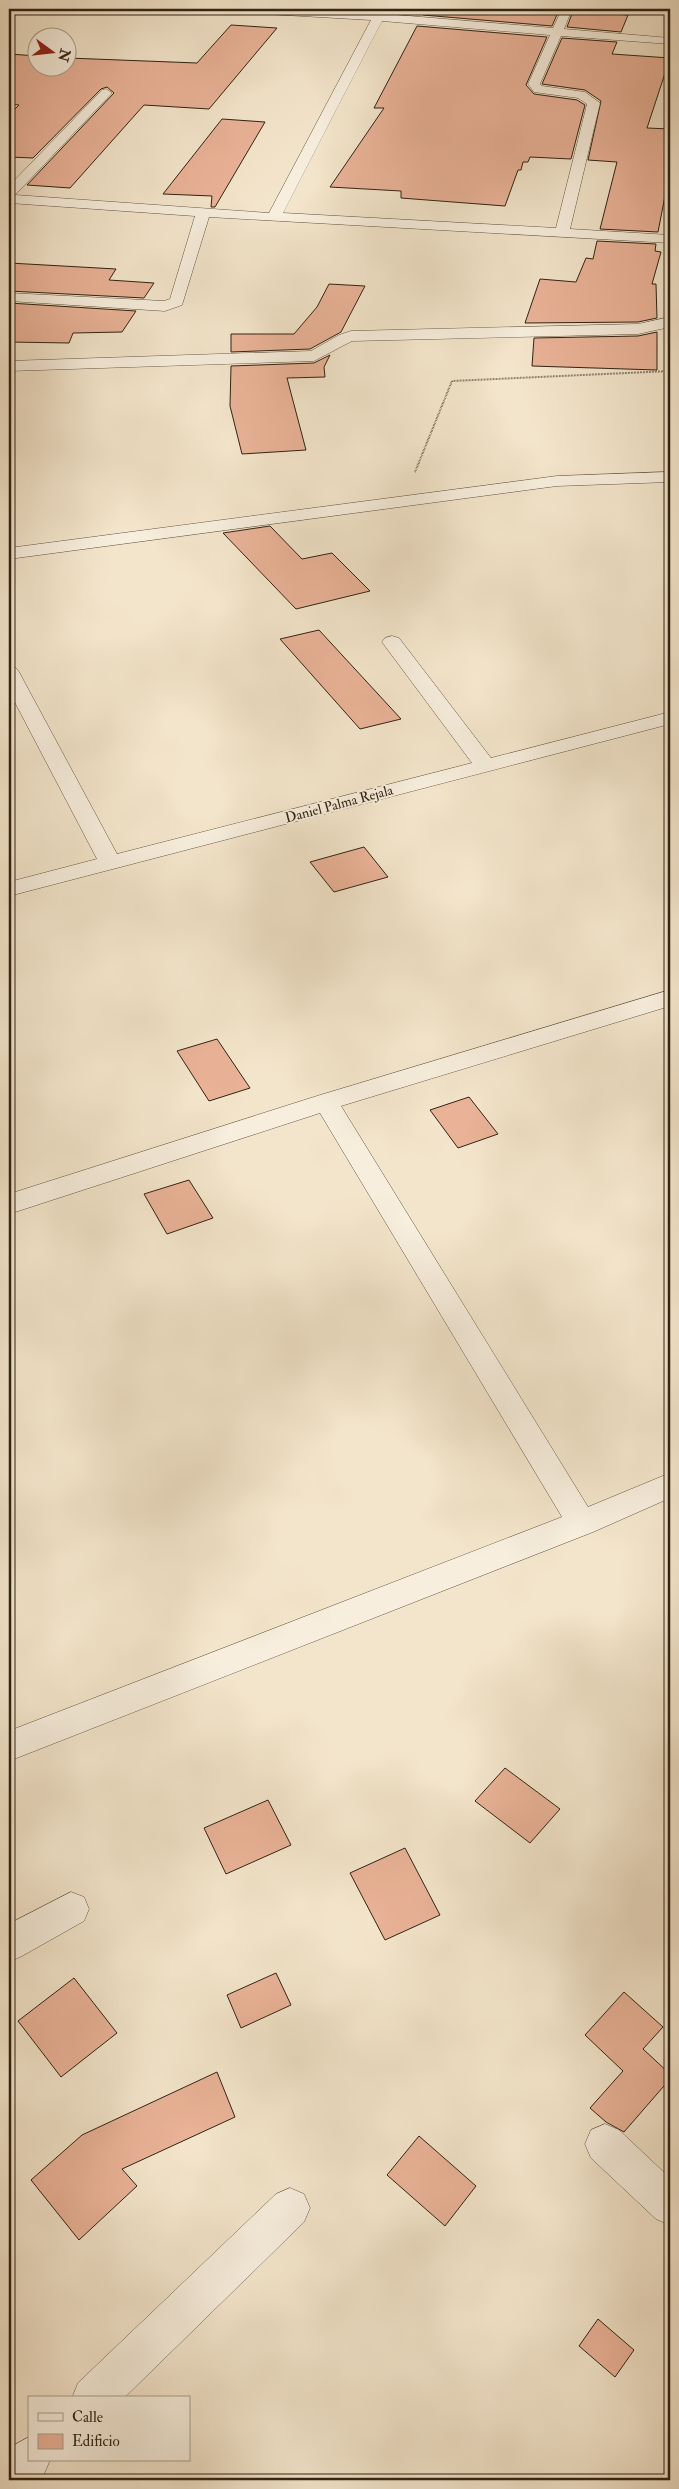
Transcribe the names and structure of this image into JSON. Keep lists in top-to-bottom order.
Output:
{
  "streets": {
    "street": ["Daniel Palma Rejala"]
  },
  "legend": ["Calle", "Edificio"],
  "north": "right"
}
